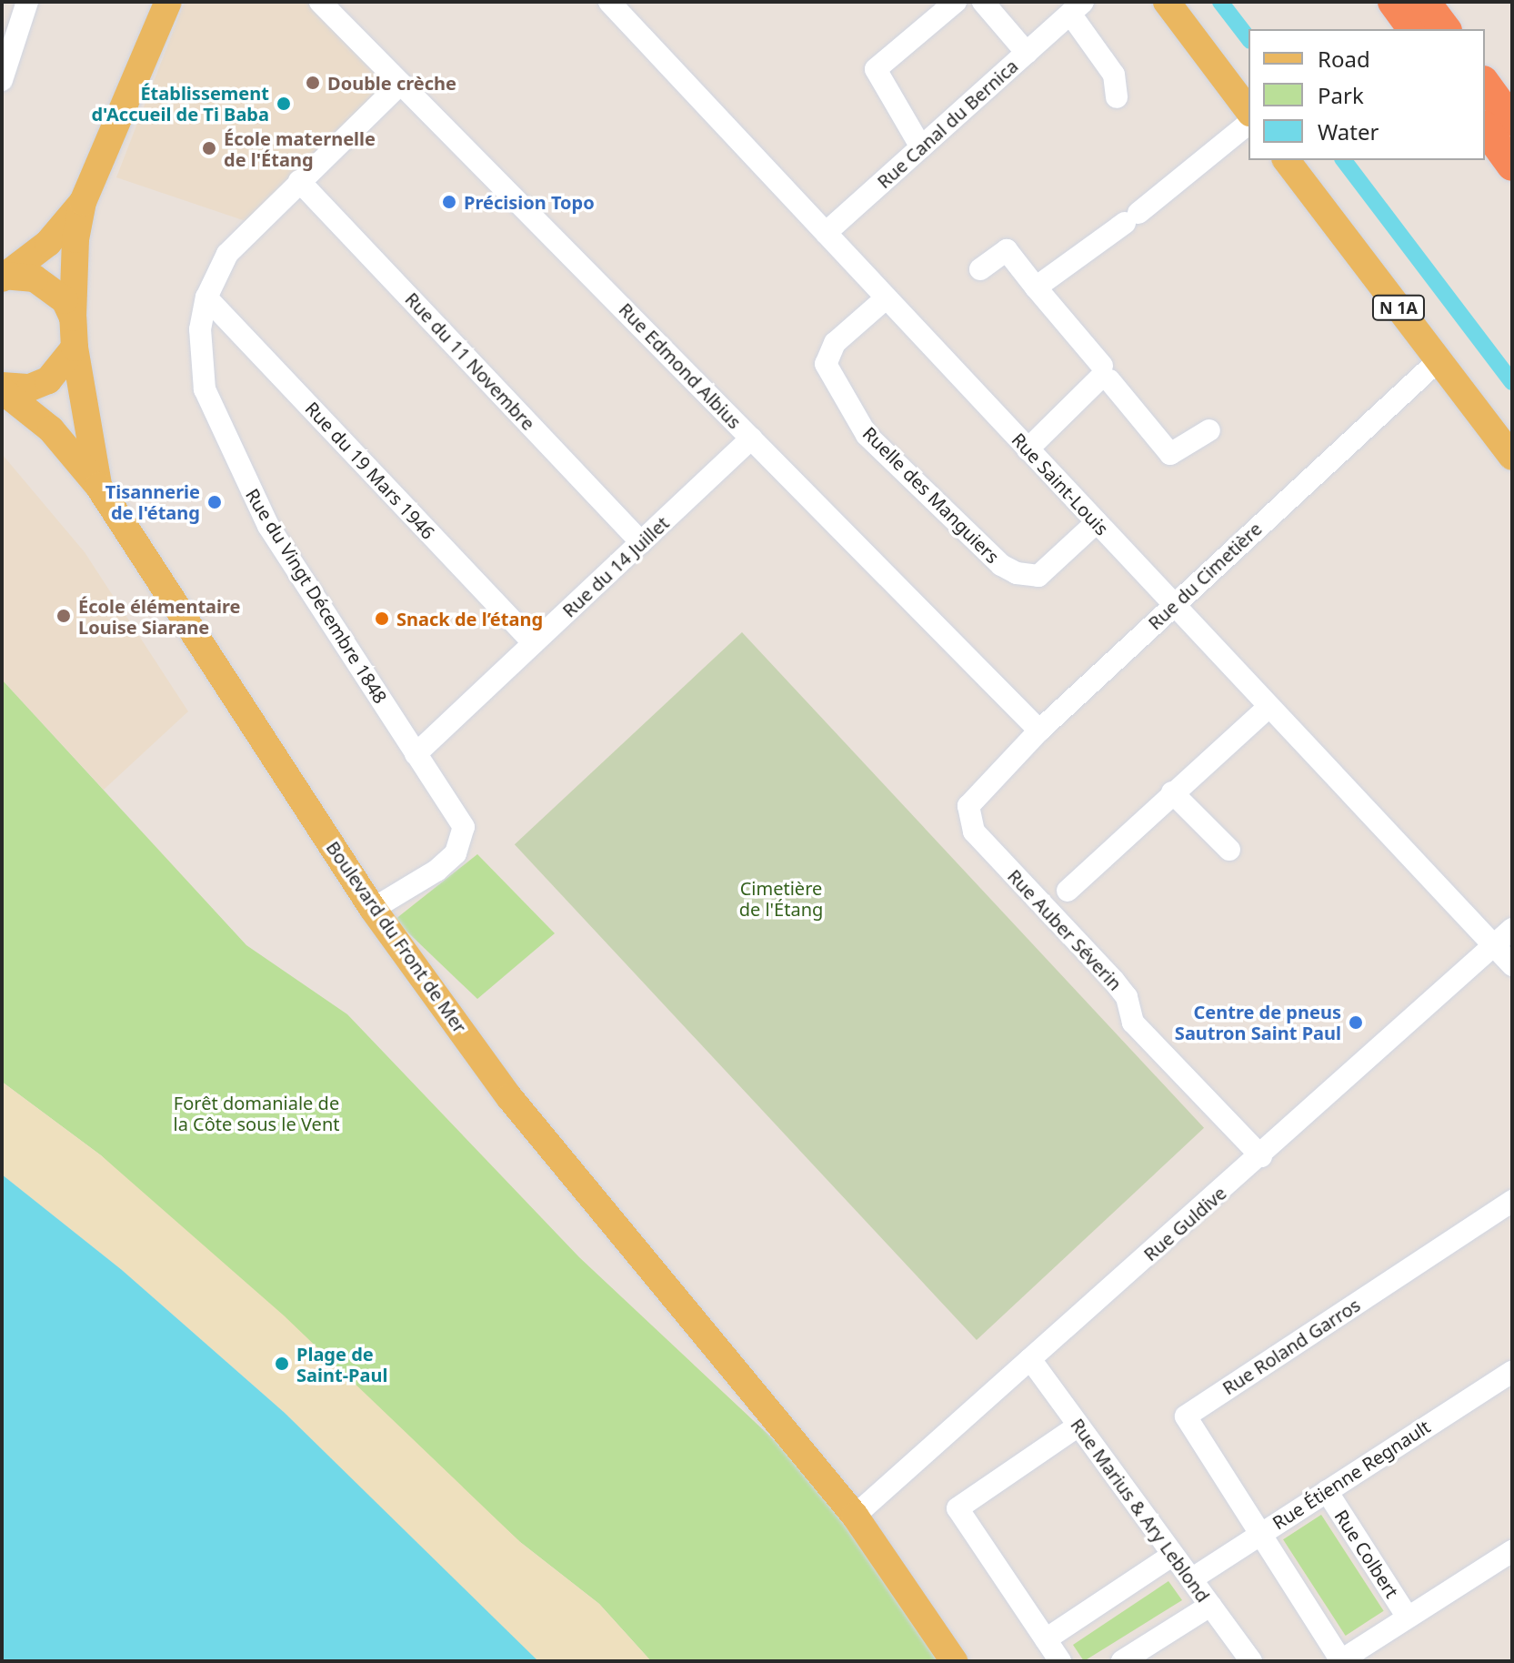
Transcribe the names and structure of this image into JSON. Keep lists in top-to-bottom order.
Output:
{
  "streets": {
    "main road": ["N 1A", "Boulevard du Front de Mer"],
    "street": [
      "Rue Canal du Bernica",
      "Rue du 11 Novembre",
      "Rue Edmond Albius",
      "Rue du 19 Mars 1946",
      "Rue Saint-Louis",
      "Ruelle des Manguiers",
      "Rue du 14 Juillet",
      "Rue du Cimetière",
      "Rue du Vingt Décembre 1848",
      "Rue Auber Séverin",
      "Rue Guldive",
      "Rue Roland Garros",
      "Rue Étienne Regnault",
      "Rue Marius & Ary Leblond",
      "Rue Colbert"
    ]
  },
  "crossings": [
    ["Rue Canal du Bernica", "Rue Saint-Louis"],
    ["N 1A", "Rue du Cimetière"],
    ["Rue du 11 Novembre", "Rue du 14 Juillet"],
    ["Rue du 11 Novembre", "Rue du Vingt Décembre 1848"],
    ["Rue Edmond Albius", "Rue du 14 Juillet"],
    ["Rue Edmond Albius", "Rue du Cimetière"],
    ["Rue Edmond Albius", "Rue du Vingt Décembre 1848"],
    ["Rue du 19 Mars 1946", "Rue du 14 Juillet"],
    ["Rue du 19 Mars 1946", "Rue du Vingt Décembre 1848"],
    ["Rue Saint-Louis", "Ruelle des Manguiers"],
    ["Rue Saint-Louis", "Rue du Cimetière"],
    ["Rue Saint-Louis", "Rue Auber Séverin"],
    ["Rue Saint-Louis", "Rue Guldive"],
    ["Rue du 14 Juillet", "Rue du Vingt Décembre 1848"],
    ["Rue du Cimetière", "Rue Auber Séverin"],
    ["Rue du Vingt Décembre 1848", "Boulevard du Front de Mer"],
    ["Rue Auber Séverin", "Rue Guldive"],
    ["Boulevard du Front de Mer", "Rue Guldive"],
    ["Rue Guldive", "Rue Marius & Ary Leblond"],
    ["Rue Roland Garros", "Rue Étienne Regnault"],
    ["Rue Étienne Regnault", "Rue Marius & Ary Leblond"],
    ["Rue Étienne Regnault", "Rue Colbert"]
  ],
  "parks": ["Cimetière de l'Étang", "Forêt domaniale de la Côte sous le Vent"],
  "places": [
    "Double crèche",
    "Établissement d'Accueil de Ti Baba",
    "École maternelle de l'Étang",
    "Précision Topo",
    "Tisannerie de l'étang",
    "École élémentaire Louise Siarane",
    "Snack de l’étang",
    "Centre de pneus Sautron Saint Paul",
    "Plage de Saint-Paul"
  ],
  "legend": ["Road", "Park", "Water"]
}
